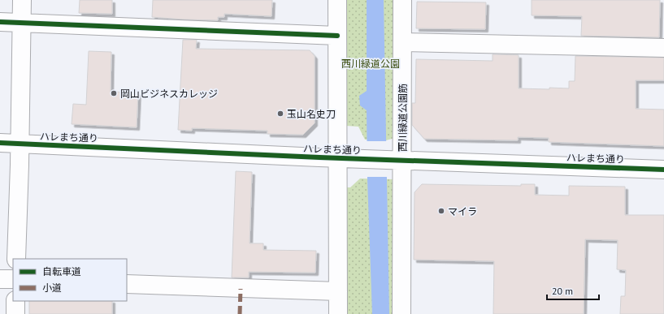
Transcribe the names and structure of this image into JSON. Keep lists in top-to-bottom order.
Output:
{
  "streets": {
    "street": ["西川緑道公園筋", "ハレまち通り"]
  },
  "crossings": [
    ["西川緑道公園筋", "ハレまち通り"]
  ],
  "parks": ["西川緑道公園"],
  "places": ["岡山ビジネスカレッジ", "玉山名史刀", "マイラ"],
  "legend": ["自転車道", "小道"],
  "scale_bar": "20 m"
}
